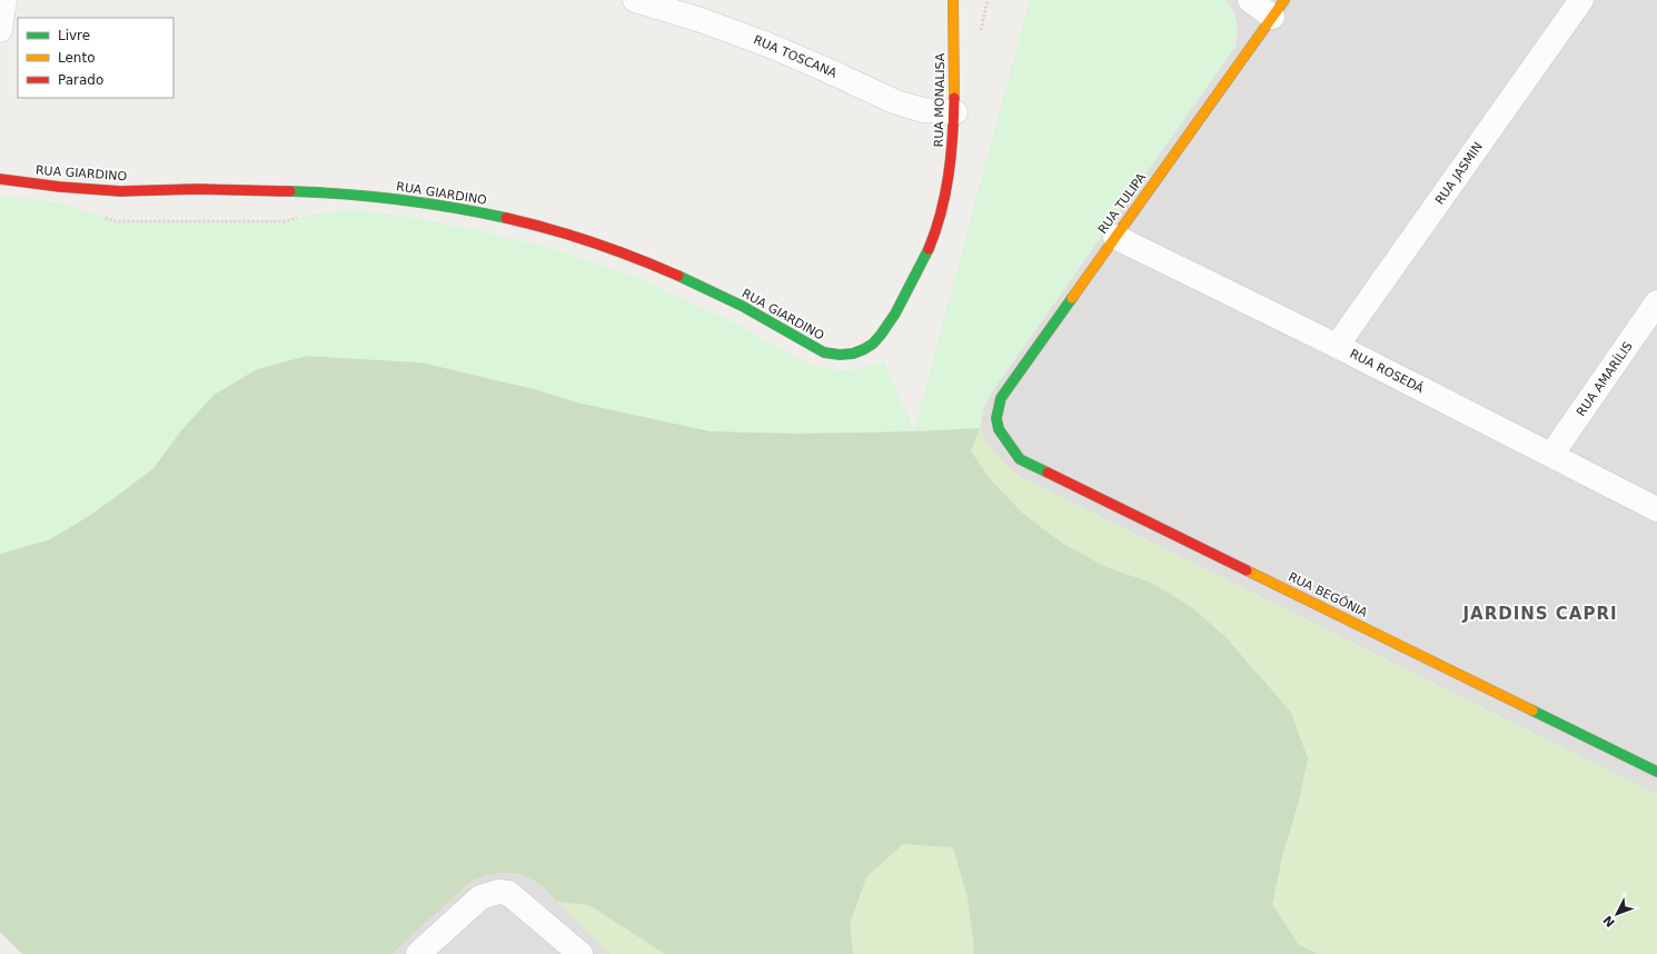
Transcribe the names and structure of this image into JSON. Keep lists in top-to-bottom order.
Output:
{
  "streets": {
    "street": [
      "RUA TOSCANA",
      "RUA MONALISA",
      "RUA GIARDINO",
      "RUA JASMIN",
      "RUA TULIPA",
      "RUA ROSEDÁ",
      "RUA AMARÍLIS",
      "RUA BEGÔNIA"
    ]
  },
  "crossings": [
    ["RUA TOSCANA", "RUA MONALISA"],
    ["RUA MONALISA", "RUA GIARDINO"],
    ["RUA JASMIN", "RUA ROSEDÁ"],
    ["RUA TULIPA", "RUA ROSEDÁ"],
    ["RUA TULIPA", "RUA BEGÔNIA"],
    ["RUA ROSEDÁ", "RUA AMARÍLIS"]
  ],
  "districts": ["JARDINS CAPRI"],
  "legend": ["Livre", "Lento", "Parado"],
  "north": "bottom left"
}
